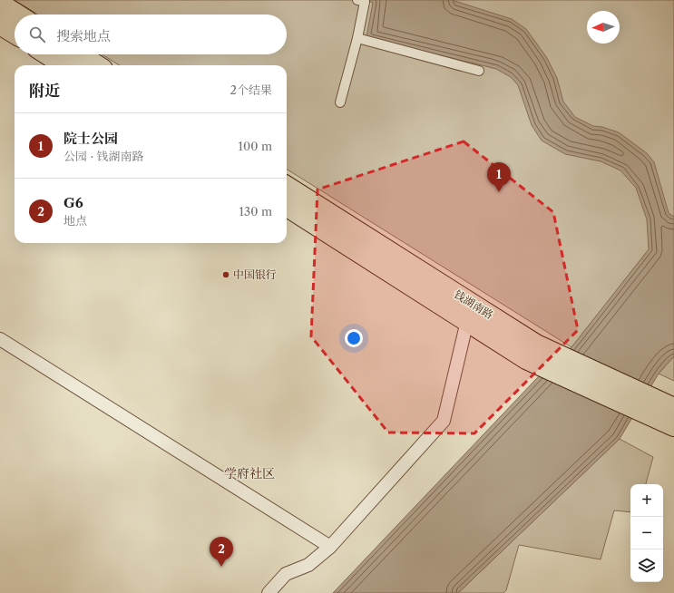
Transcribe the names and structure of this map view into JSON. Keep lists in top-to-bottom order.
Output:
{
  "streets": {
    "main road": ["钱湖南路"]
  },
  "districts": ["学府社区"],
  "places": ["中国银行"],
  "north": "left",
  "page": {
    "search": "搜索地点",
    "heading": ["附近", "2个结果"],
    "list": [
      {
        "mark": "1",
        "name": "院士公园",
        "note": "公园 · 钱湖南路",
        "value": "100 m"
      },
      {
        "mark": "2",
        "name": "G6",
        "note": "地点",
        "value": "130 m"
      }
    ],
    "pins": ["1", "2"],
    "map_buttons": ["+", "−"]
  }
}
